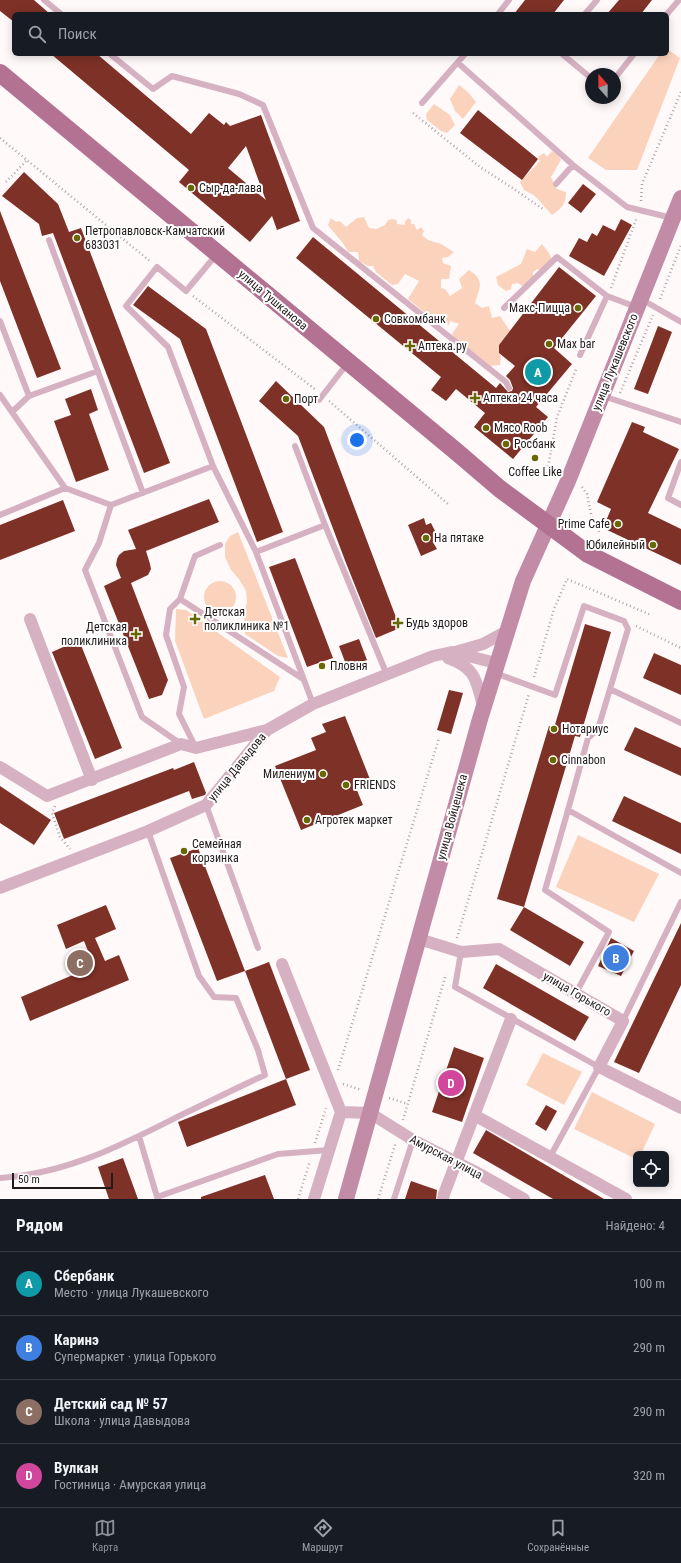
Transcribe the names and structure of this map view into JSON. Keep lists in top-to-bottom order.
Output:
{
  "streets": {
    "main road": ["улица Тушканова", "улица Лукашевского", "улица Войцешека"],
    "street": ["улица Давыдова", "улица Горького", "Амурская улица"]
  },
  "crossings": [
    ["улица Тушканова", "улица Лукашевского"],
    ["улица Тушканова", "улица Войцешека"],
    ["улица Лукашевского", "улица Войцешека"],
    ["улица Давыдова", "улица Войцешека"],
    ["улица Войцешека", "улица Горького"],
    ["улица Войцешека", "Амурская улица"]
  ],
  "places": {
    "other": [
      "Сыр-да-лава",
      "Петропавловск-Камчатский 683031",
      "Макс-Пицца",
      "Совкомбанк",
      "Max bar",
      "Порт",
      "Мясо Roob",
      "Росбанк",
      "Coffee Like",
      "Prime Cafe",
      "На пятаке",
      "Юбилейный",
      "Пловня",
      "Нотариус",
      "Cinnabon",
      "Милениум",
      "FRIENDS",
      "Агротек маркет",
      "Семейная корзинка"
    ],
    "health": [
      "Аптека.ру",
      "Аптека 24 часа",
      "Детская поликлиника №1",
      "Будь здоров",
      "Детская поликлиника"
    ]
  },
  "scale_bar": "50 m",
  "north": "top",
  "page": {
    "search": "Поиск",
    "pins": [
      "A",
      "B",
      "C",
      "D"
    ],
    "scale": "50 m",
    "heading": ["Рядом", "Найдено: 4"],
    "list": [
      {
        "mark": "A",
        "name": "Сбербанк",
        "note": "Место · улица Лукашевского",
        "value": "100 m"
      },
      {
        "mark": "B",
        "name": "Каринэ",
        "note": "Супермаркет · улица Горького",
        "value": "290 m"
      },
      {
        "mark": "C",
        "name": "Детский сад № 57",
        "note": "Школа · улица Давыдова",
        "value": "290 m"
      },
      {
        "mark": "D",
        "name": "Вулкан",
        "note": "Гостиница · Амурская улица",
        "value": "320 m"
      }
    ],
    "nav": ["Карта", "Маршрут", "Сохранённые"]
  }
}
